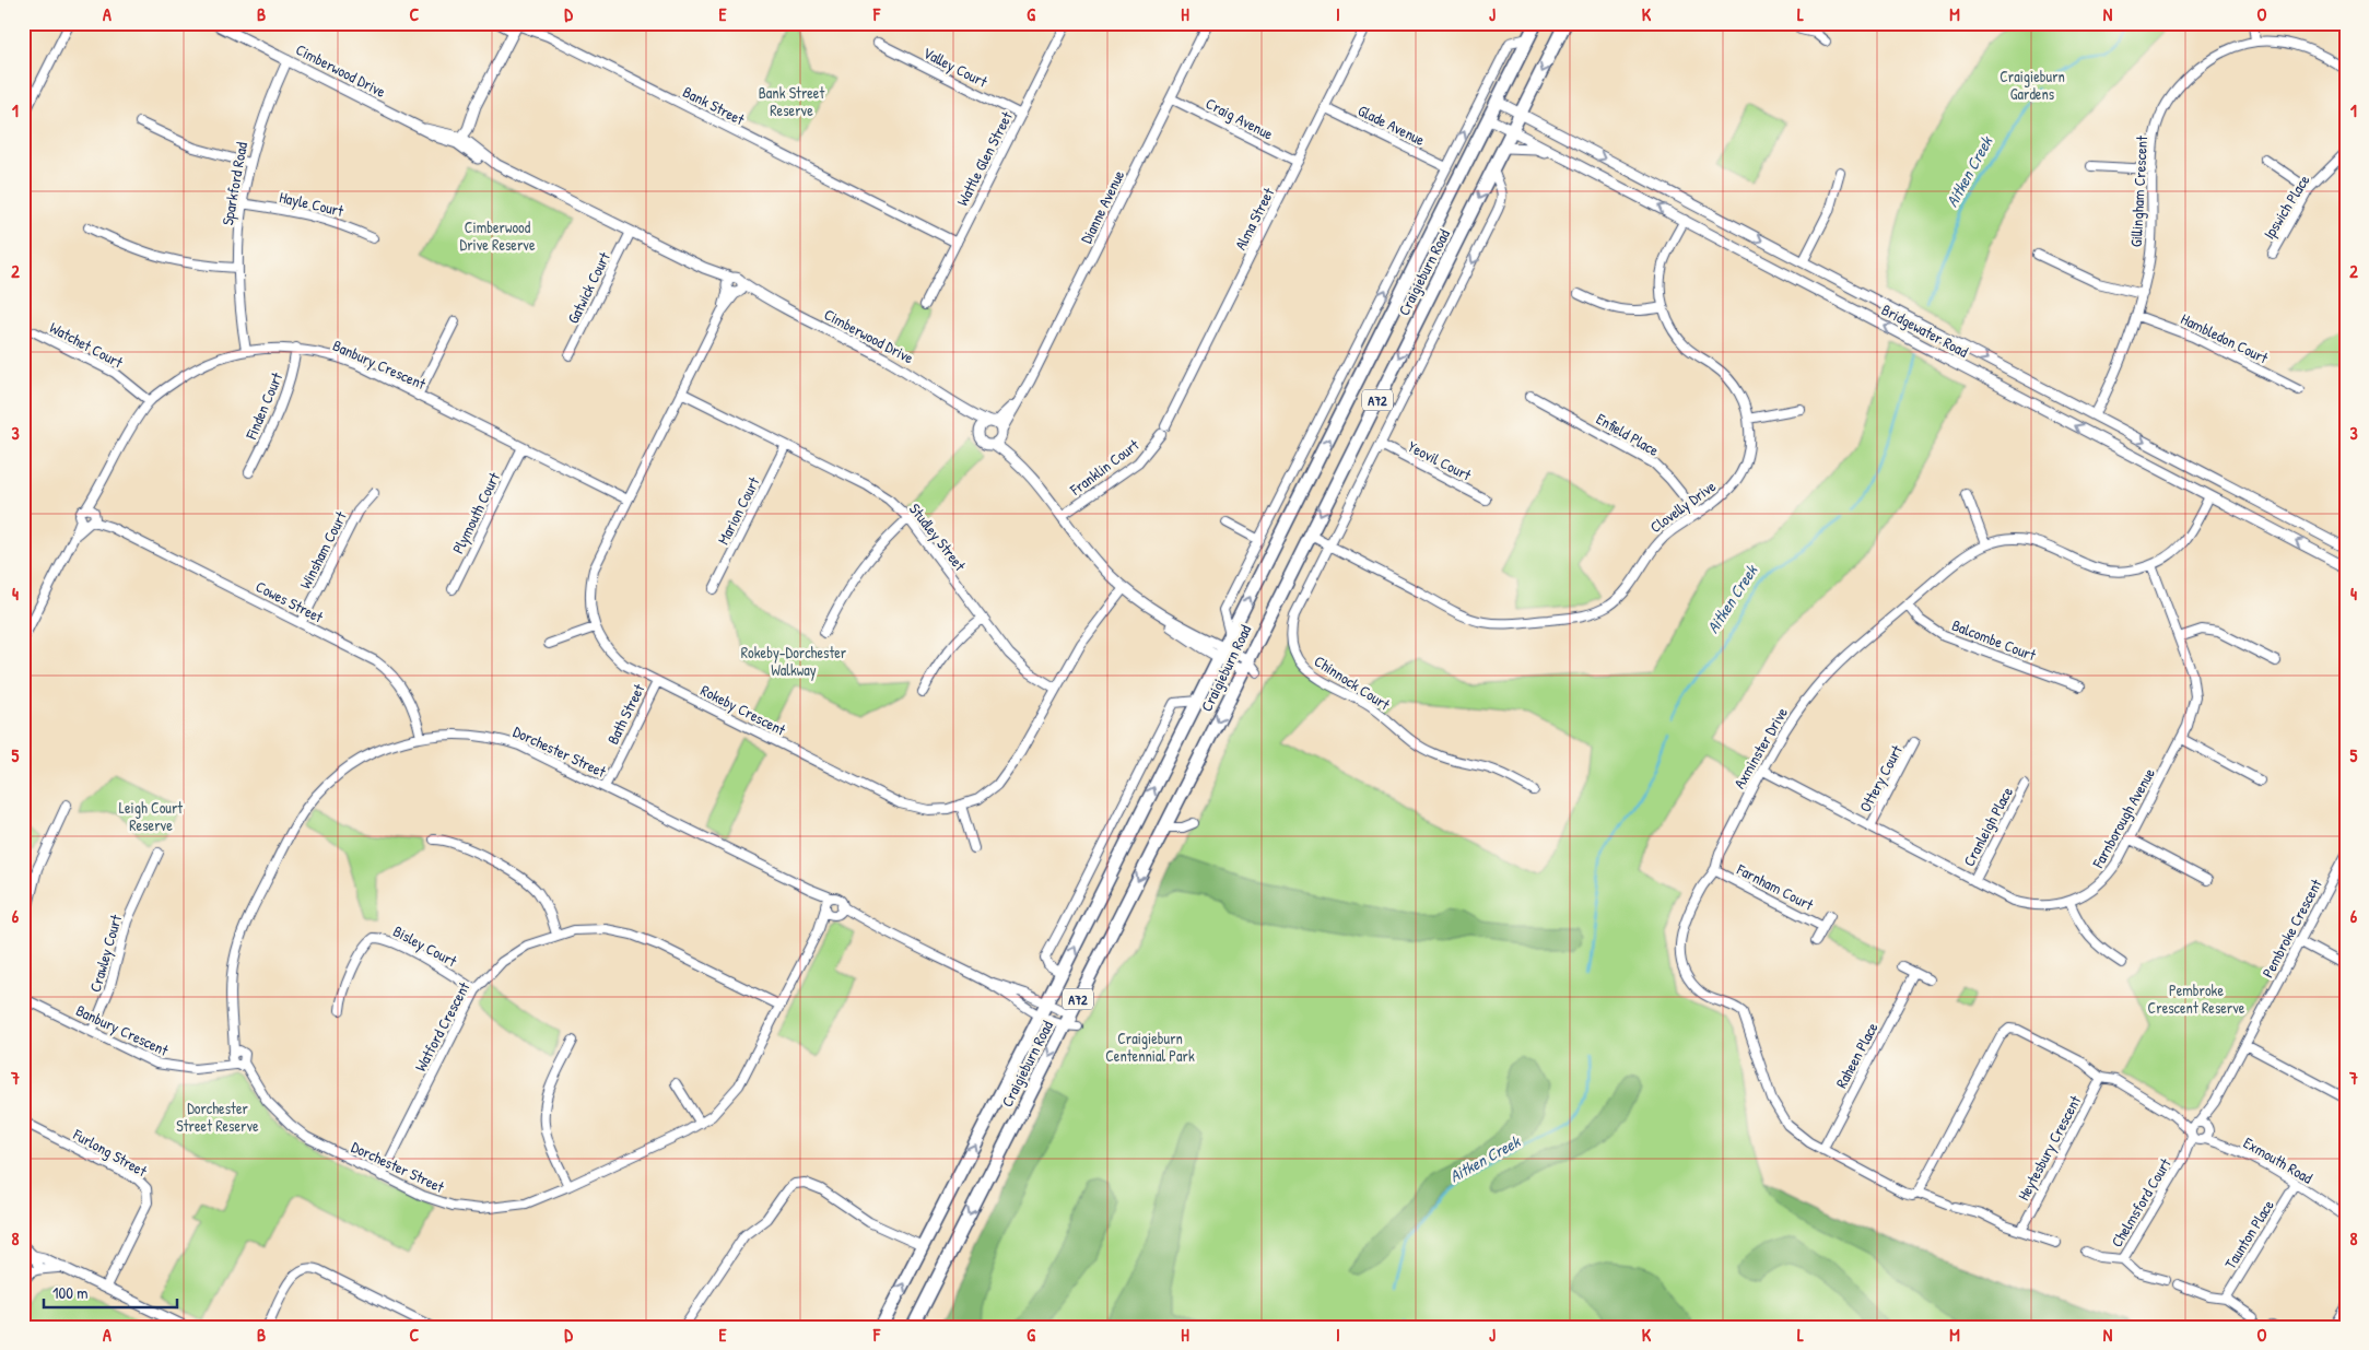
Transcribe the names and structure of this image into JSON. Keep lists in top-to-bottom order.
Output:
{
  "streets": {
    "main road": ["Craigieburn Road", "A72"],
    "street": [
      "Valley Court",
      "Cimberwood Drive",
      "Bank Street",
      "Craig Avenue",
      "Glade Avenue",
      "Wattle Glen Street",
      "Sparkford Road",
      "Gillingham Crescent",
      "Hayle Court",
      "Dianne Avenue",
      "Ipswich Place",
      "Alma Street",
      "Gatwick Court",
      "Bridgewater Road",
      "Hambledon Court",
      "Watchet Court",
      "Banbury Crescent",
      "Finden Court",
      "Enfield Place",
      "Yeovil Court",
      "Franklin Court",
      "Clovelly Drive",
      "Marion Court",
      "Plymouth Court",
      "Studley Street",
      "Winsham Court",
      "Cowes Street",
      "Balcombe Court",
      "Chinnock Court",
      "Rokeby Crescent",
      "Bath Street",
      "Axminster Drive",
      "Dorchester Street",
      "Ottery Court",
      "Farnborough Avenue",
      "Cranleigh Place",
      "Farnham Court",
      "Pembroke Crescent",
      "Bisley Court",
      "Crawley Court",
      "Watford Crescent",
      "Raheen Place",
      "Heytesbury Crescent",
      "Furlong Street",
      "Exmouth Road",
      "Chelmsford Court",
      "Taunton Place"
    ]
  },
  "crossings": [
    ["Valley Court", "Wattle Glen Street"],
    ["Cimberwood Drive", "Sparkford Road"],
    ["Cimberwood Drive", "Dianne Avenue"],
    ["Cimberwood Drive", "Gatwick Court"],
    ["Cimberwood Drive", "Rokeby Crescent"],
    ["Bank Street", "Wattle Glen Street"],
    ["Craig Avenue", "Dianne Avenue"],
    ["Craig Avenue", "Alma Street"],
    ["Glade Avenue", "Alma Street"],
    ["Glade Avenue", "Craigieburn Road"],
    ["Sparkford Road", "Hayle Court"],
    ["Sparkford Road", "Banbury Crescent"],
    ["Gillingham Crescent", "Bridgewater Road"],
    ["Gillingham Crescent", "Hambledon Court"],
    ["Alma Street", "Franklin Court"],
    ["Craigieburn Road", "Bridgewater Road"],
    ["Craigieburn Road", "Clovelly Drive"],
    ["Craigieburn Road", "Chinnock Court"],
    ["Craigieburn Road", "Dorchester Street"],
    ["Bridgewater Road", "Clovelly Drive"],
    ["Bridgewater Road", "Axminster Drive"],
    ["Watchet Court", "Banbury Crescent"],
    ["Banbury Crescent", "Finden Court"],
    ["Banbury Crescent", "Plymouth Court"],
    ["Banbury Crescent", "Cowes Street"],
    ["Banbury Crescent", "Rokeby Crescent"],
    ["Banbury Crescent", "Dorchester Street"],
    ["Banbury Crescent", "Crawley Court"],
    ["Enfield Place", "Clovelly Drive"],
    ["Yeovil Court", "Chinnock Court"],
    ["Clovelly Drive", "Chinnock Court"],
    ["Marion Court", "Studley Street"],
    ["Studley Street", "Rokeby Crescent"],
    ["Winsham Court", "Cowes Street"],
    ["Cowes Street", "Dorchester Street"],
    ["Balcombe Court", "Axminster Drive"],
    ["Rokeby Crescent", "Bath Street"],
    ["Bath Street", "Dorchester Street"],
    ["Axminster Drive", "Farnborough Avenue"],
    ["Axminster Drive", "Farnham Court"],
    ["Axminster Drive", "Raheen Place"],
    ["Axminster Drive", "Heytesbury Crescent"],
    ["Axminster Drive", "Exmouth Road"],
    ["Dorchester Street", "Watford Crescent"],
    ["Ottery Court", "Farnborough Avenue"],
    ["Farnborough Avenue", "Cranleigh Place"],
    ["Pembroke Crescent", "Exmouth Road"],
    ["Pembroke Crescent", "Chelmsford Court"],
    ["Bisley Court", "Watford Crescent"],
    ["Heytesbury Crescent", "Exmouth Road"],
    ["Exmouth Road", "Chelmsford Court"],
    ["Exmouth Road", "Taunton Place"]
  ],
  "one_way": ["Chinnock Court"],
  "water": ["Aitken Creek"],
  "parks": [
    "Craigieburn Gardens",
    "Bank Street Reserve",
    "Cimberwood Drive Reserve",
    "Rokeby-Dorchester Walkway",
    "Leigh Court Reserve",
    "Pembroke Crescent Reserve",
    "Craigieburn Centennial Park",
    "Dorchester Street Reserve"
  ],
  "scale_bar": "100 m",
  "grid": {
    "columns": [
      "A",
      "B",
      "C",
      "D",
      "E",
      "F",
      "G",
      "H",
      "I",
      "J",
      "K",
      "L",
      "M",
      "N",
      "O"
    ],
    "rows": [
      "1",
      "2",
      "3",
      "4",
      "5",
      "6",
      "7",
      "8"
    ]
  }
}
